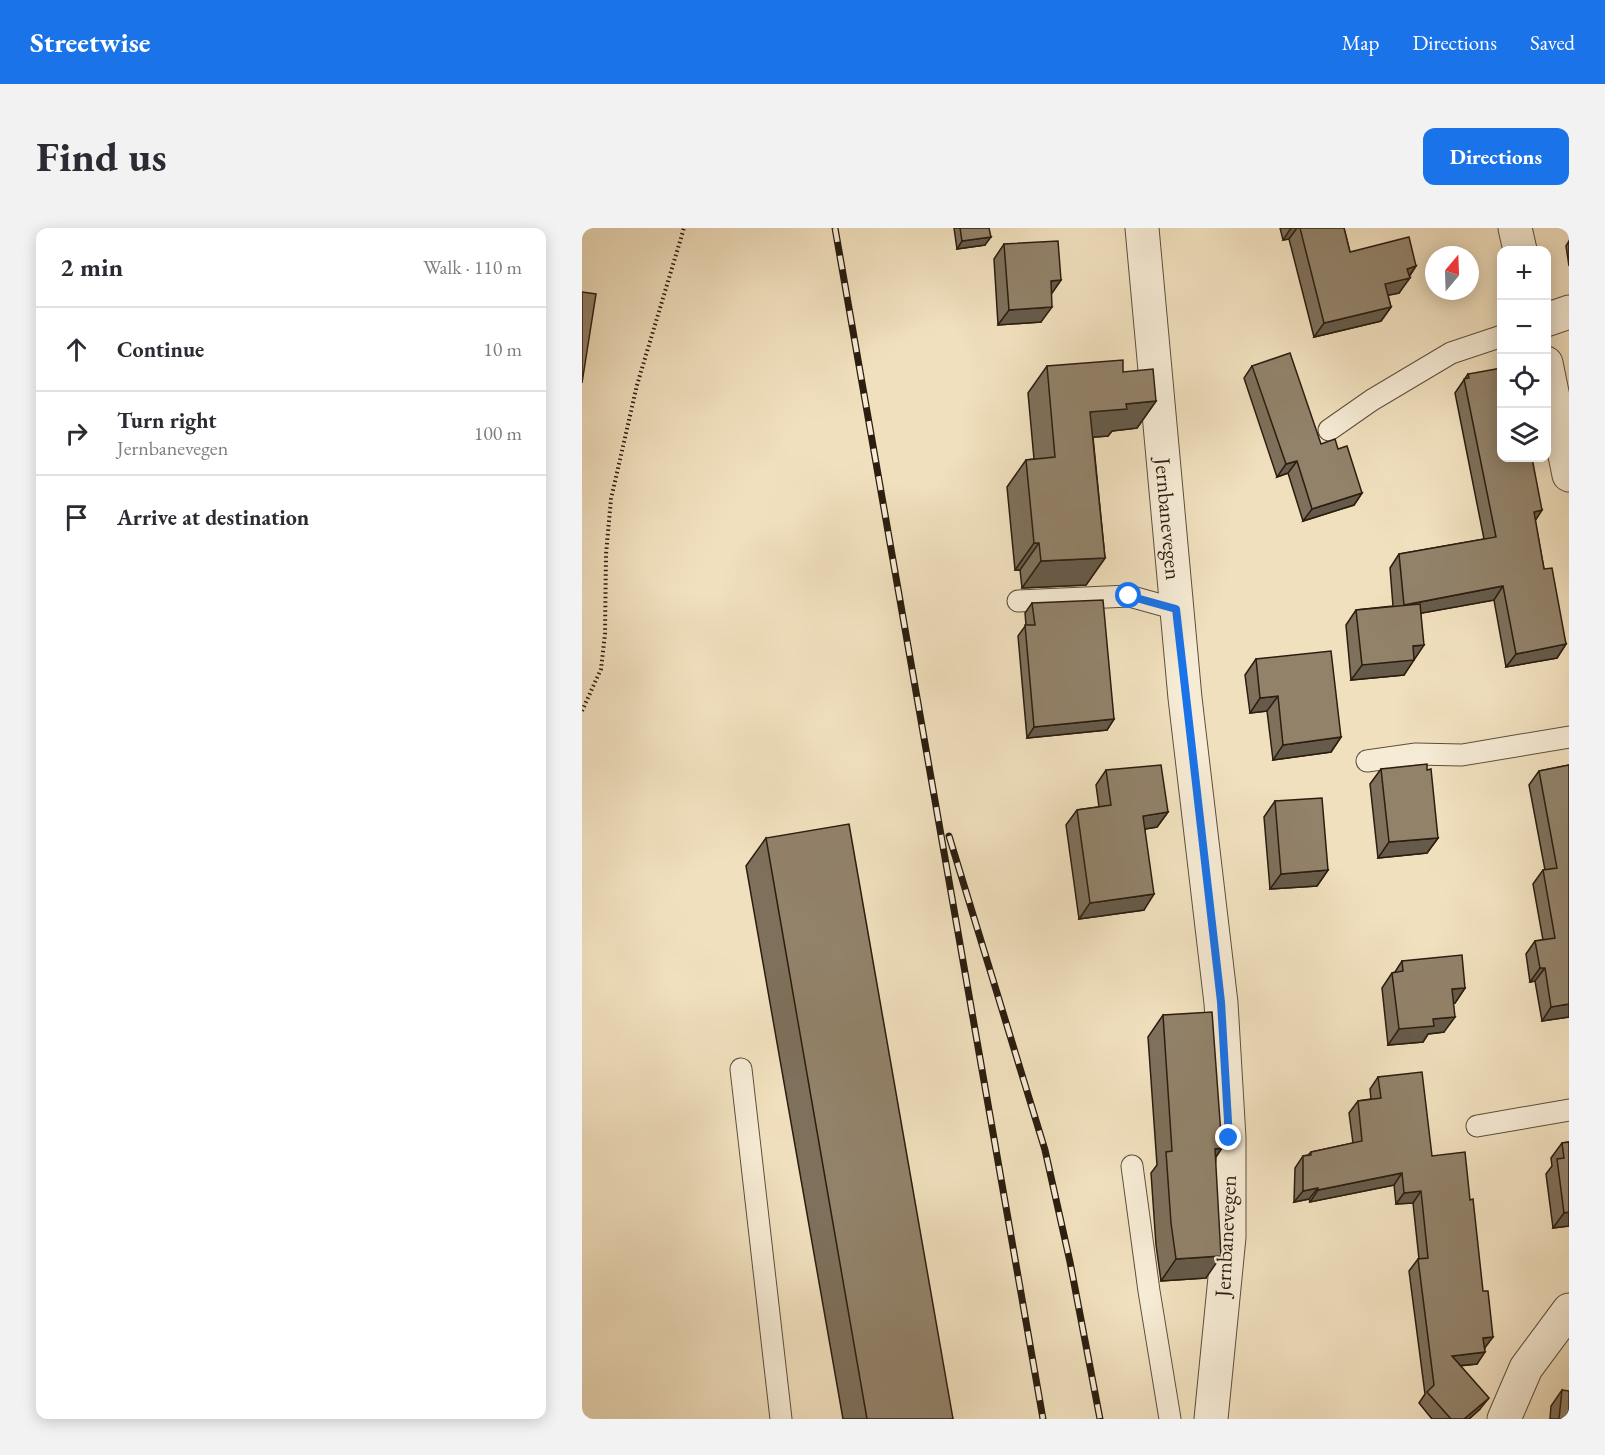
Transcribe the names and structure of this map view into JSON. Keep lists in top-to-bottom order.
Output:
{
  "streets": {
    "street": ["Jernbanevegen"]
  },
  "north": "top",
  "page": {
    "header": "Streetwise",
    "nav": ["Map", "Directions", "Saved"],
    "buttons": "Directions",
    "title": "Find us",
    "heading": ["2 min", "Walk · 110 m"],
    "map_buttons": ["+", "−"],
    "list": [
      ["Continue", "10 m"],
      ["Turn right", "Jernbanevegen", "100 m"],
      "Arrive at destination"
    ]
  }
}
